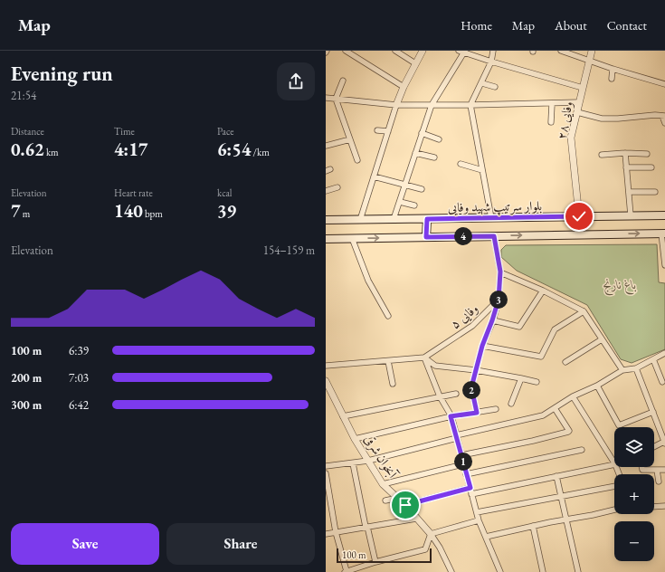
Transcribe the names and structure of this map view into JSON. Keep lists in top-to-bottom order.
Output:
{
  "streets": {
    "main road": ["بلوار سرتیپ شهید وفایی"],
    "street": ["وفایی ۲۸", "وفایی ۵", "آبخوان شرقی"]
  },
  "crossings": [
    ["وفایی ۲۸", "بلوار سرتیپ شهید وفایی"]
  ],
  "parks": ["باغ نارنج"],
  "scale_bar": "100 m",
  "page": {
    "header": "Map",
    "nav": [
      "Home",
      "Map",
      "About",
      "Contact"
    ],
    "heading": ["Evening run", "21:54"],
    "stats": [
      ["Distance", "0.62 km"],
      ["Time", "4:17"],
      ["Pace", "6:54 /km"],
      ["Elevation", "7 m"],
      ["Heart rate", "140 bpm"],
      ["kcal", "39"]
    ],
    "pins": [
      "4",
      "3",
      "2",
      "1"
    ],
    "chart": ["Elevation", "154–159 m"],
    "list": [
      {
        "name": "100 m",
        "note": "6:39"
      },
      {
        "name": "200 m",
        "note": "7:03"
      },
      {
        "name": "300 m",
        "note": "6:42"
      }
    ],
    "map_buttons": ["+", "−"],
    "buttons": ["Save", "Share"],
    "scale": "100 m"
  }
}
